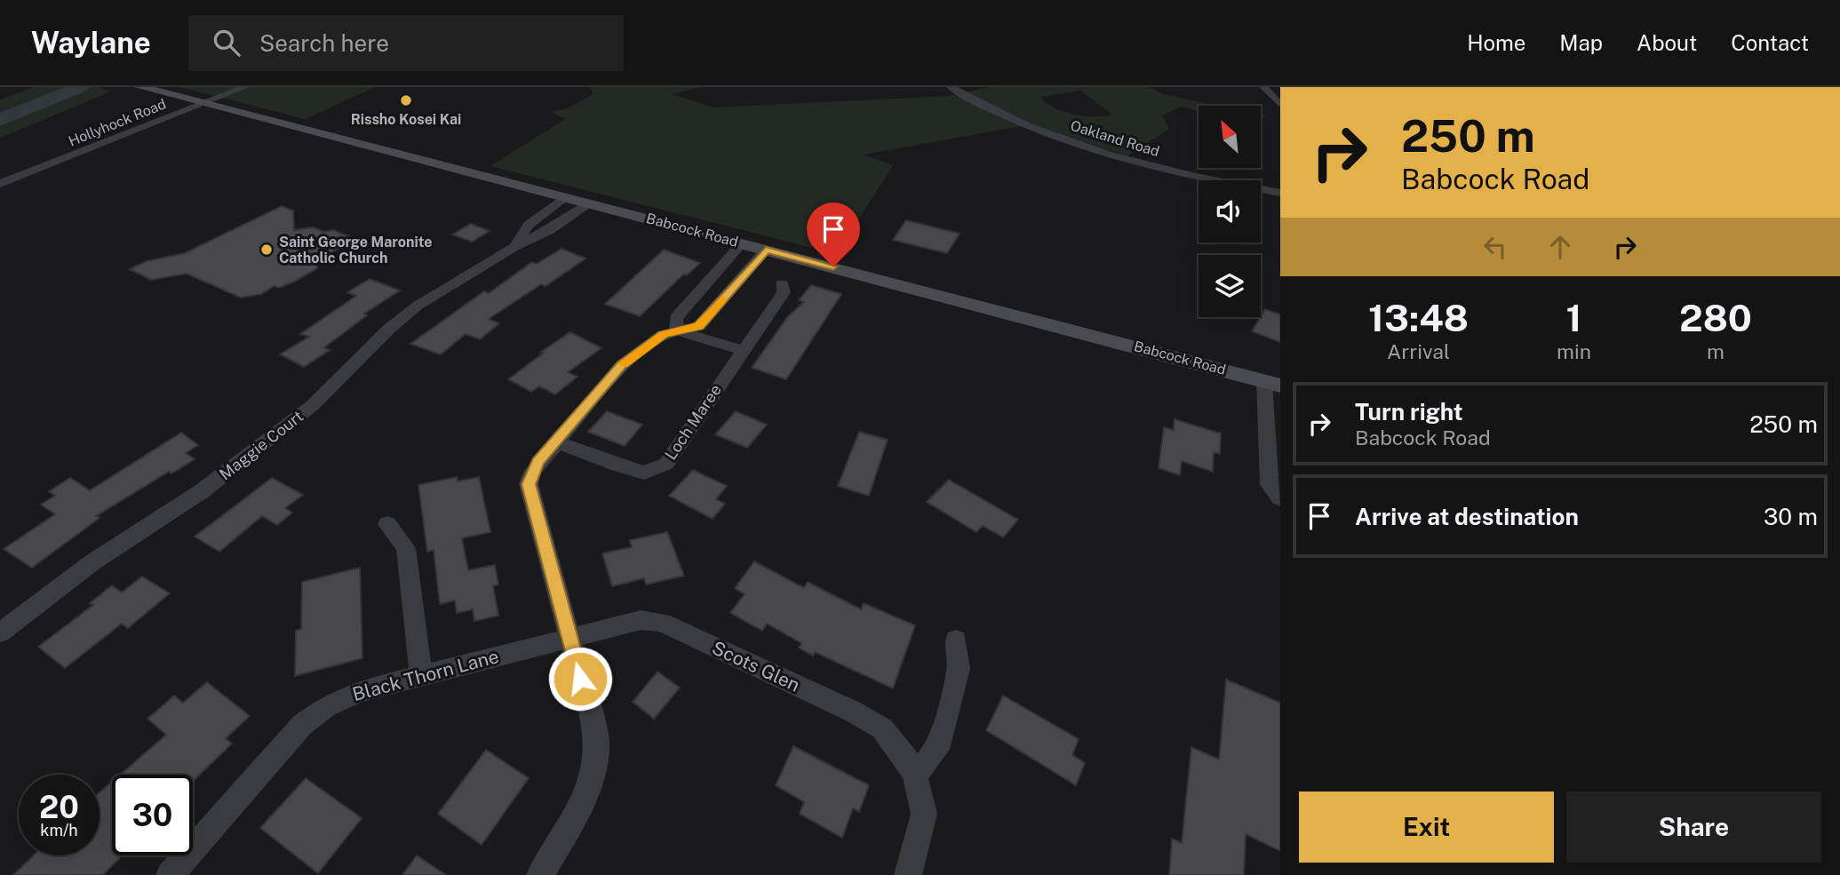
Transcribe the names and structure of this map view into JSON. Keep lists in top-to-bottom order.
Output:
{
  "streets": {
    "main road": ["Babcock Road"],
    "street": [
      "Hollyhock Road",
      "Oakland Road",
      "Loch Maree",
      "Maggie Court",
      "Scots Glen",
      "Black Thorn Lane"
    ]
  },
  "crossings": [
    ["Hollyhock Road", "Babcock Road"],
    ["Babcock Road", "Maggie Court"],
    ["Scots Glen", "Black Thorn Lane"]
  ],
  "places": ["Rissho Kosei Kai", "Saint George Maronite Catholic Church"],
  "north": "top left",
  "page": {
    "header": "Waylane",
    "search": "Search here",
    "nav": [
      "Home",
      "Map",
      "About",
      "Contact"
    ],
    "turn": ["250 m", "Babcock Road"],
    "eta": [
      "13:48",
      "Arrival",
      "1",
      "min",
      "280",
      "m"
    ],
    "list": [
      {
        "name": "Turn right",
        "note": "Babcock Road",
        "value": "250 m"
      },
      {
        "name": "Arrive at destination",
        "value": "30 m"
      }
    ],
    "speed": "20 km/h",
    "limit": "30",
    "buttons": ["Exit", "Share"]
  }
}
